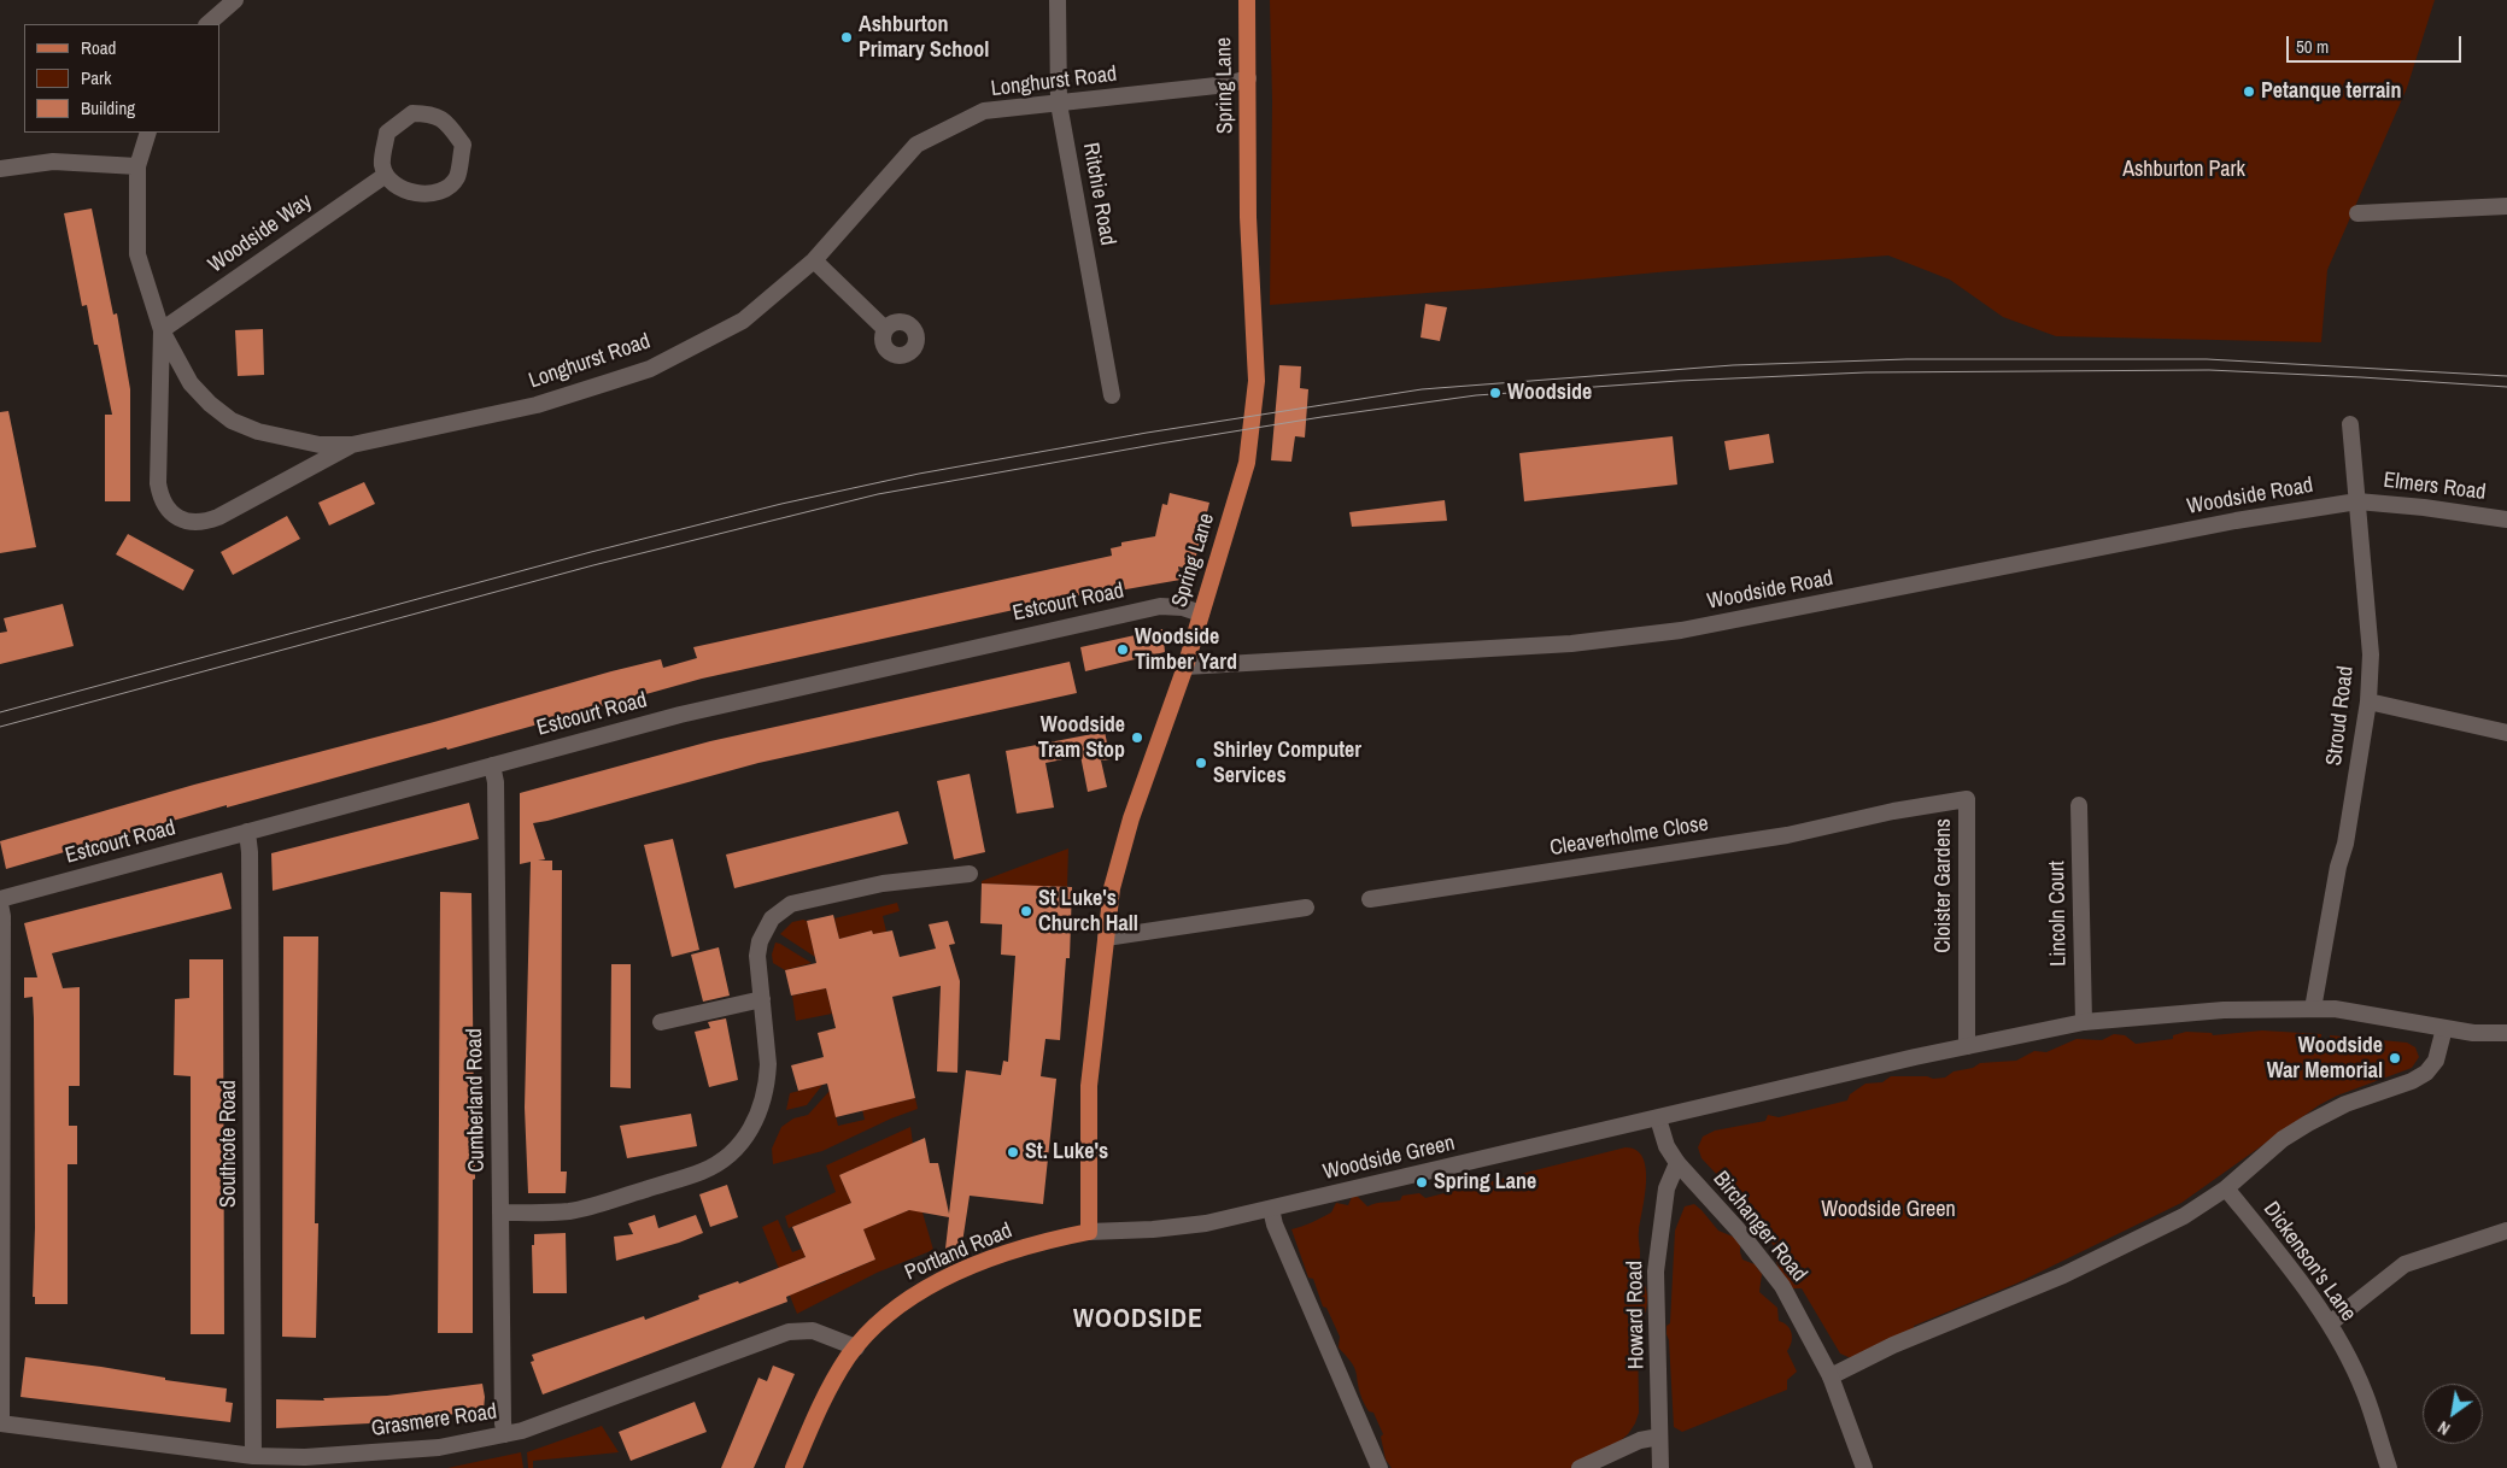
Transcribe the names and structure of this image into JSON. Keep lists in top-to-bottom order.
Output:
{
  "streets": {
    "main road": ["Spring Lane", "Portland Road"],
    "street": [
      "Longhurst Road",
      "Ritchie Road",
      "Woodside Way",
      "Elmers Road",
      "Woodside Road",
      "Estcourt Road",
      "Stroud Road",
      "Cleaverholme Close",
      "Cloister Gardens",
      "Lincoln Court",
      "Cumberland Road",
      "Southcote Road",
      "Woodside Green",
      "Birchanger Road",
      "Dickenson's Lane",
      "Howard Road",
      "Grasmere Road"
    ]
  },
  "crossings": [
    ["Longhurst Road", "Spring Lane"],
    ["Longhurst Road", "Ritchie Road"],
    ["Longhurst Road", "Woodside Way"],
    ["Spring Lane", "Woodside Road"],
    ["Spring Lane", "Estcourt Road"],
    ["Spring Lane", "Woodside Green"],
    ["Spring Lane", "Portland Road"],
    ["Elmers Road", "Woodside Road"],
    ["Elmers Road", "Stroud Road"],
    ["Woodside Road", "Stroud Road"],
    ["Estcourt Road", "Cumberland Road"],
    ["Estcourt Road", "Southcote Road"],
    ["Stroud Road", "Woodside Green"],
    ["Cleaverholme Close", "Cloister Gardens"],
    ["Cloister Gardens", "Woodside Green"],
    ["Lincoln Court", "Woodside Green"],
    ["Cumberland Road", "Grasmere Road"],
    ["Southcote Road", "Grasmere Road"],
    ["Woodside Green", "Birchanger Road"],
    ["Woodside Green", "Portland Road"],
    ["Birchanger Road", "Howard Road"],
    ["Portland Road", "Grasmere Road"]
  ],
  "districts": ["WOODSIDE"],
  "parks": ["Ashburton Park", "Woodside Green"],
  "places": [
    "Ashburton Primary School",
    "Petanque terrain",
    "Woodside",
    "Woodside Timber Yard",
    "Woodside Tram Stop",
    "Shirley Computer Services",
    "St Luke's Church Hall",
    "Woodside War Memorial",
    "St. Luke's",
    "Spring Lane"
  ],
  "legend": ["Road", "Park", "Building"],
  "scale_bar": "50 m",
  "north": "bottom left"
}
